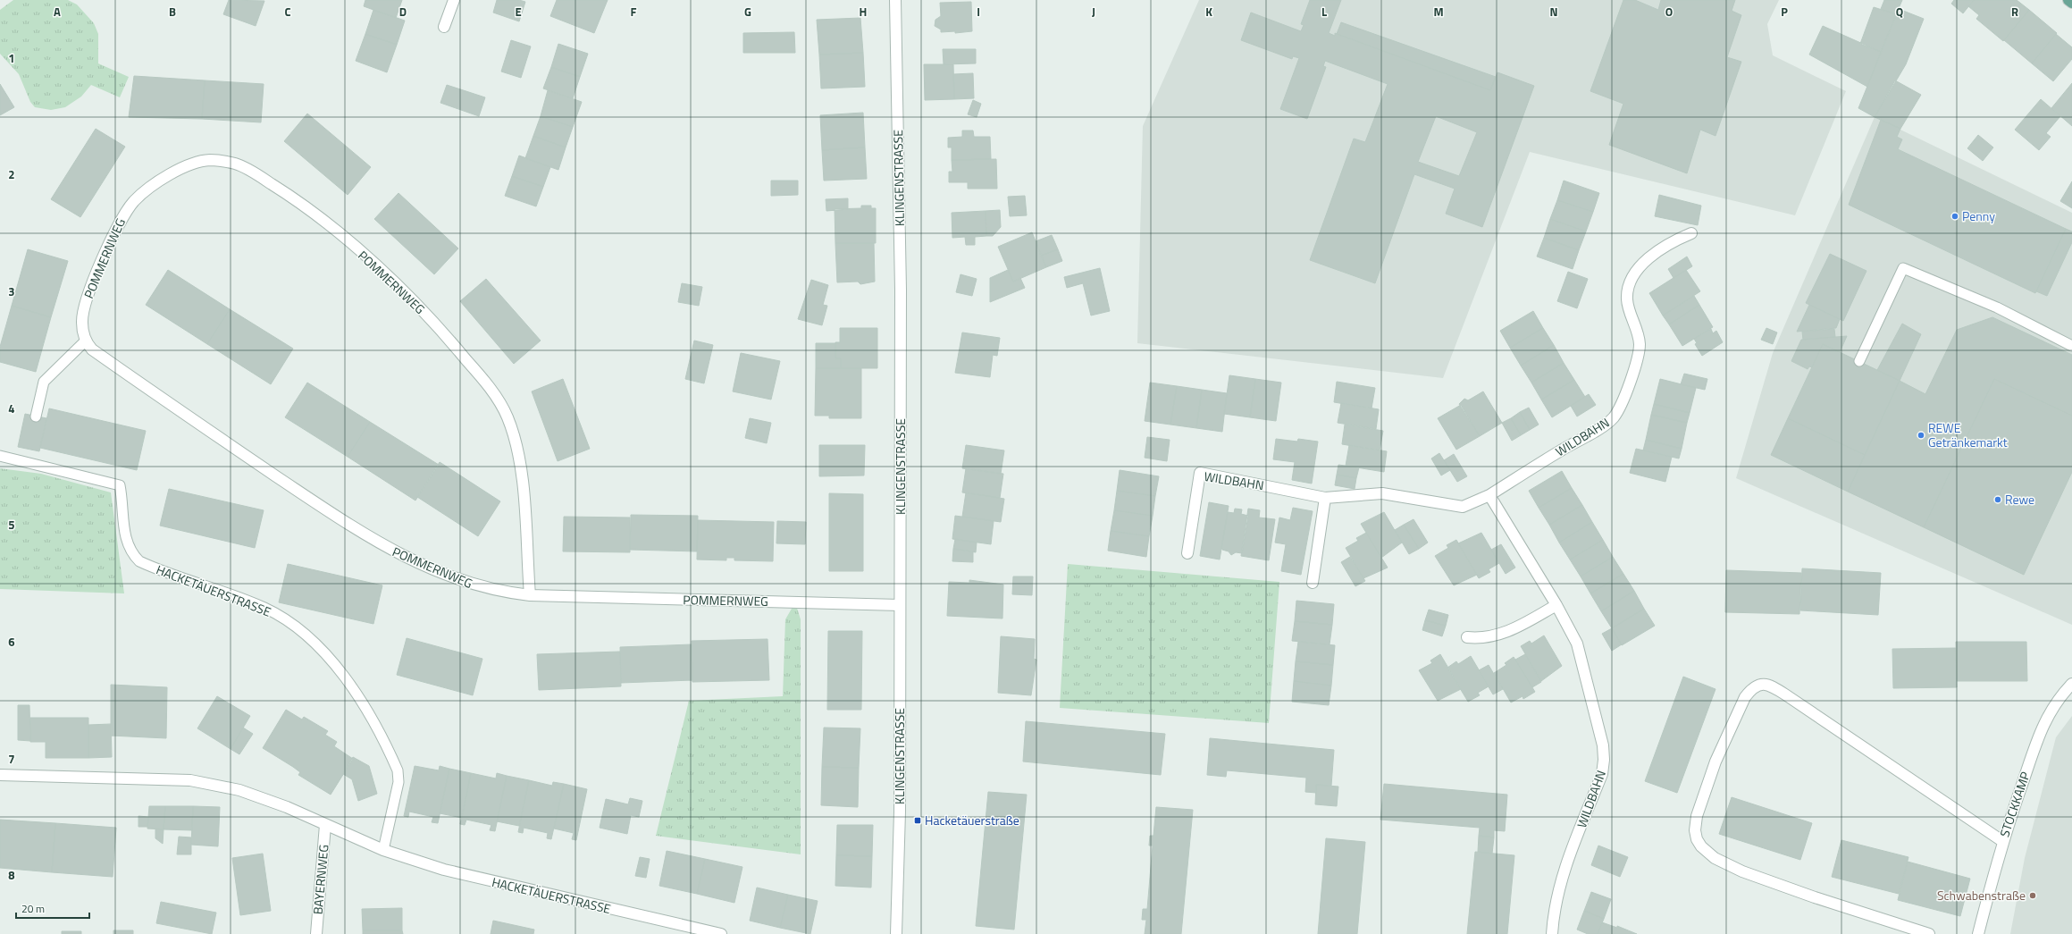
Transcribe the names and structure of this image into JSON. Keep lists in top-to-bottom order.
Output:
{
  "streets": {
    "street": [
      "KLINGENSTRASSE",
      "POMMERNWEG",
      "WILDBAHN",
      "HACKETÄUERSTRASSE",
      "STOCKKAMP",
      "BAYERNWEG"
    ]
  },
  "crossings": [
    ["KLINGENSTRASSE", "POMMERNWEG"],
    ["HACKETÄUERSTRASSE", "BAYERNWEG"]
  ],
  "places": {
    "other": [
      "Penny",
      "REWE Getränkemarkt",
      "Rewe",
      "Schwabenstraße"
    ],
    "transit": ["Hacketäuerstraße"]
  },
  "scale_bar": "20 m",
  "grid": {
    "columns": [
      "A",
      "B",
      "C",
      "D",
      "E",
      "F",
      "G",
      "H",
      "I",
      "J",
      "K",
      "L",
      "M",
      "N",
      "O",
      "P",
      "Q",
      "R"
    ],
    "rows": [
      "1",
      "2",
      "3",
      "4",
      "5",
      "6",
      "7",
      "8"
    ]
  }
}
